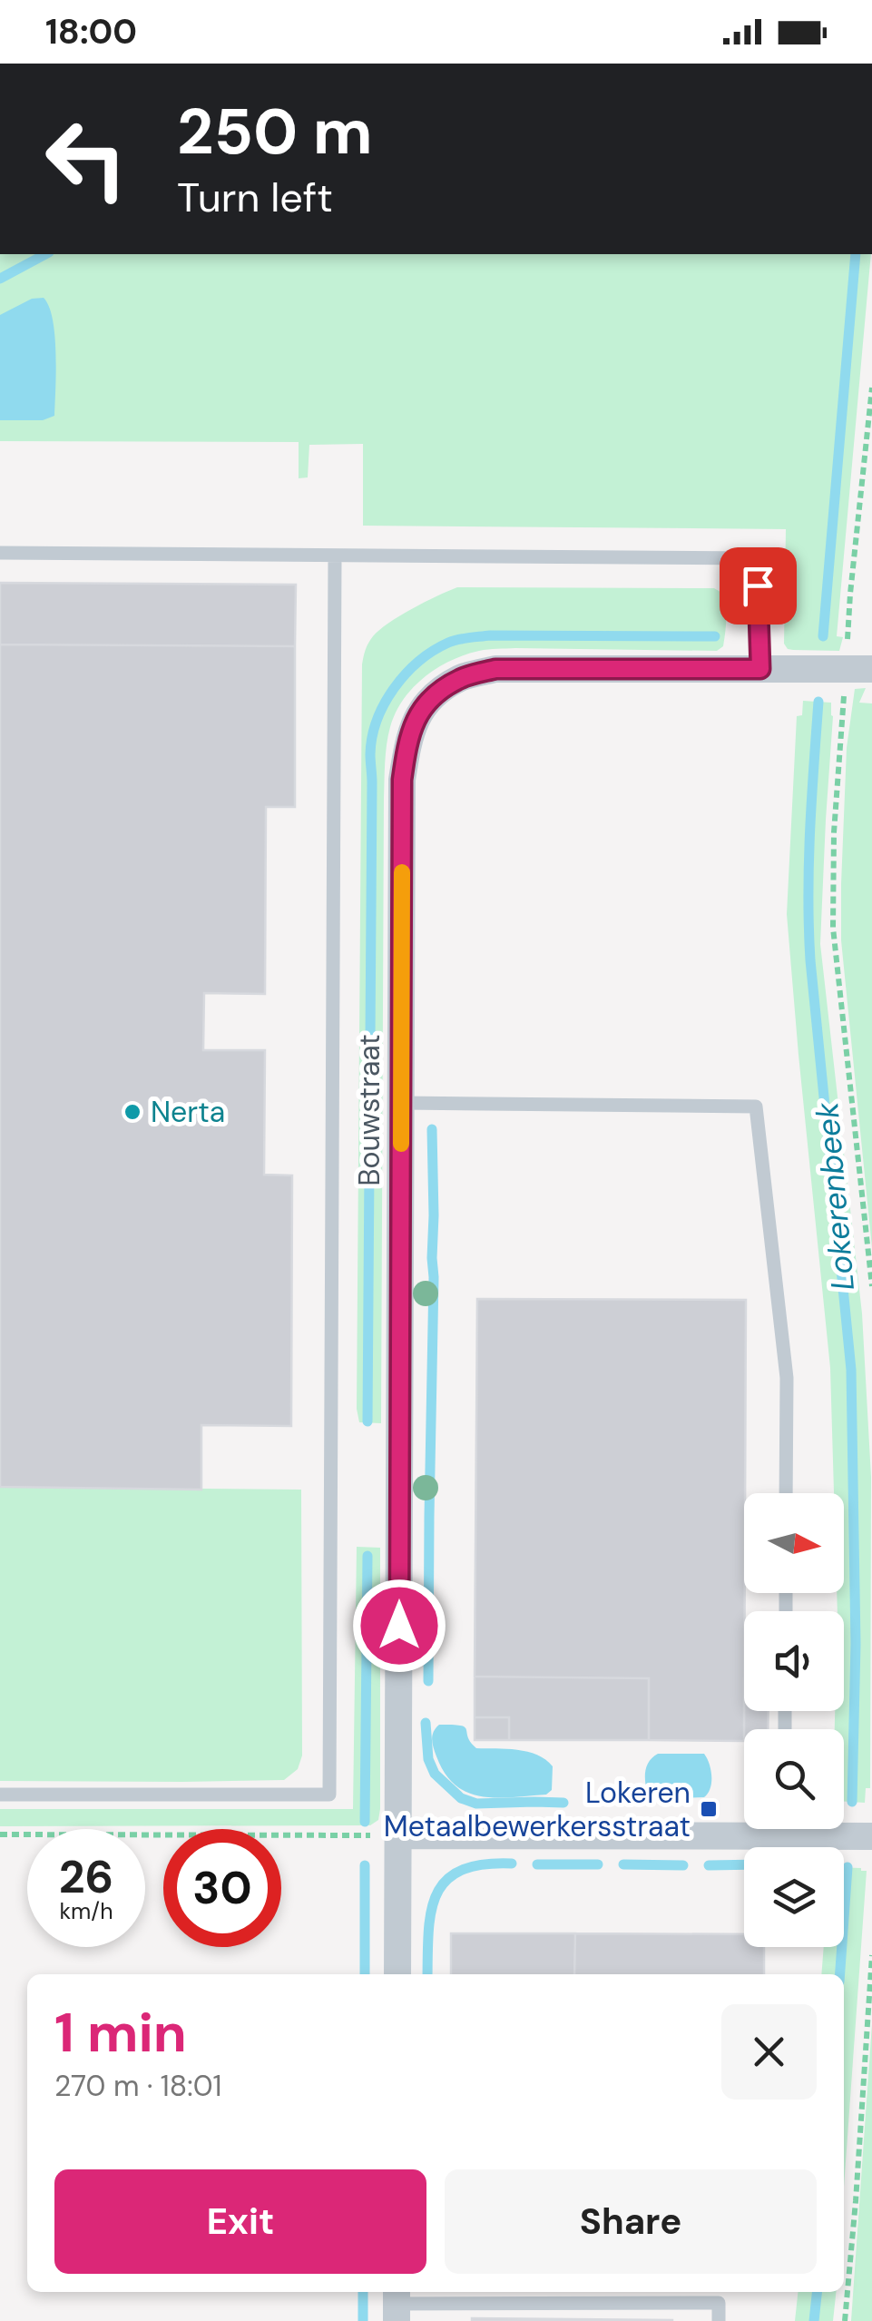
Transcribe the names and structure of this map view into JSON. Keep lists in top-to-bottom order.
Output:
{
  "streets": {
    "street": ["Bouwstraat"]
  },
  "water": ["Lokerenbeek"],
  "places": {
    "other": ["Nerta"],
    "transit": ["Lokeren Metaalbewerkersstraat"]
  },
  "north": "right",
  "page": {
    "status": "18:00",
    "turn": ["250 m", "Turn left"],
    "speed": "26 km/h",
    "limit": "30",
    "heading": ["1 min", "270 m · 18:01"],
    "buttons": ["Exit", "Share"]
  }
}
